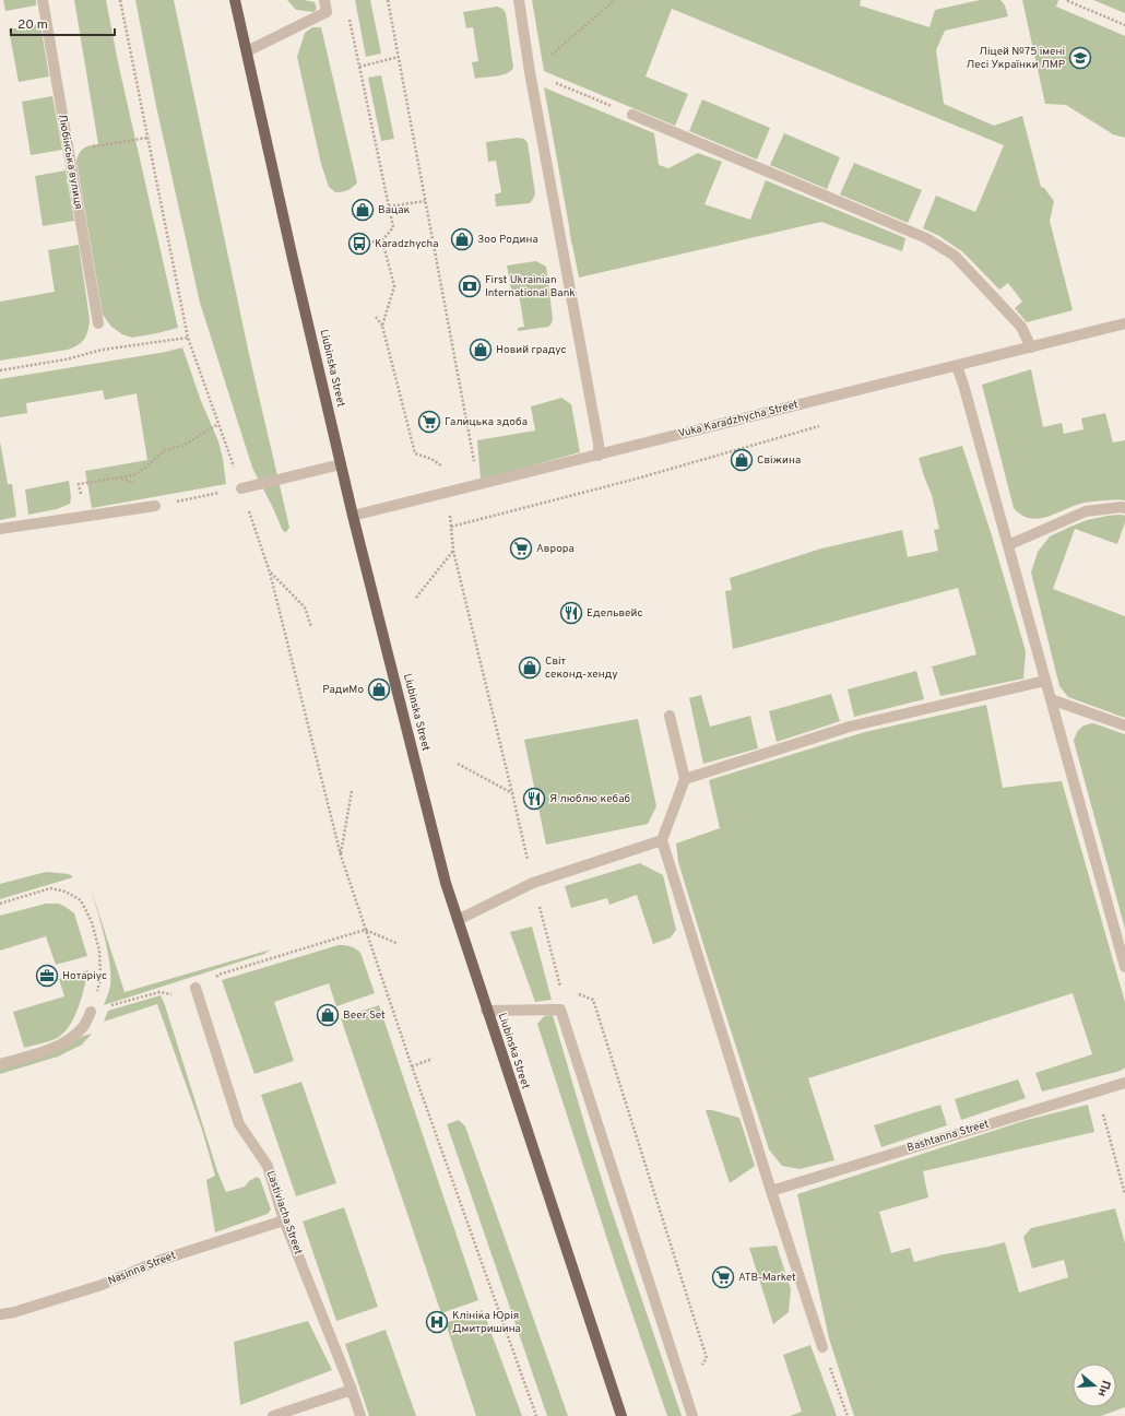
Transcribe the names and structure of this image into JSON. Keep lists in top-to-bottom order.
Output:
{
  "streets": {
    "main road": ["Liubinska Street"],
    "street": [
      "Любінська вулиця",
      "Vuka Karadzhycha Street",
      "Bashtanna Street",
      "Lastiviacha Street",
      "Nasinna Street"
    ]
  },
  "crossings": [
    ["Liubinska Street", "Vuka Karadzhycha Street"],
    ["Lastiviacha Street", "Nasinna Street"]
  ],
  "places": {
    "school or university": ["Ліцей №75 імені Лесі Українки ЛМР"],
    "shop": [
      "Вацак",
      "Зоо Родина",
      "Новий градус",
      "Свіжина",
      "Світ секонд-хенду",
      "РадиМо",
      "Beer Set"
    ],
    "bus stop": ["Karadzhycha"],
    "bank": ["First Ukrainian International Bank"],
    "supermarket": ["Галицька здоба", "Аврора", "ATB-Market"],
    "restaurant": ["Едельвейс", "Я люблю кебаб"],
    "office": ["Нотаріус"],
    "hospital": ["Клініка Юрія Дмитришина"]
  },
  "scale_bar": "20 m",
  "north": "right"
}
